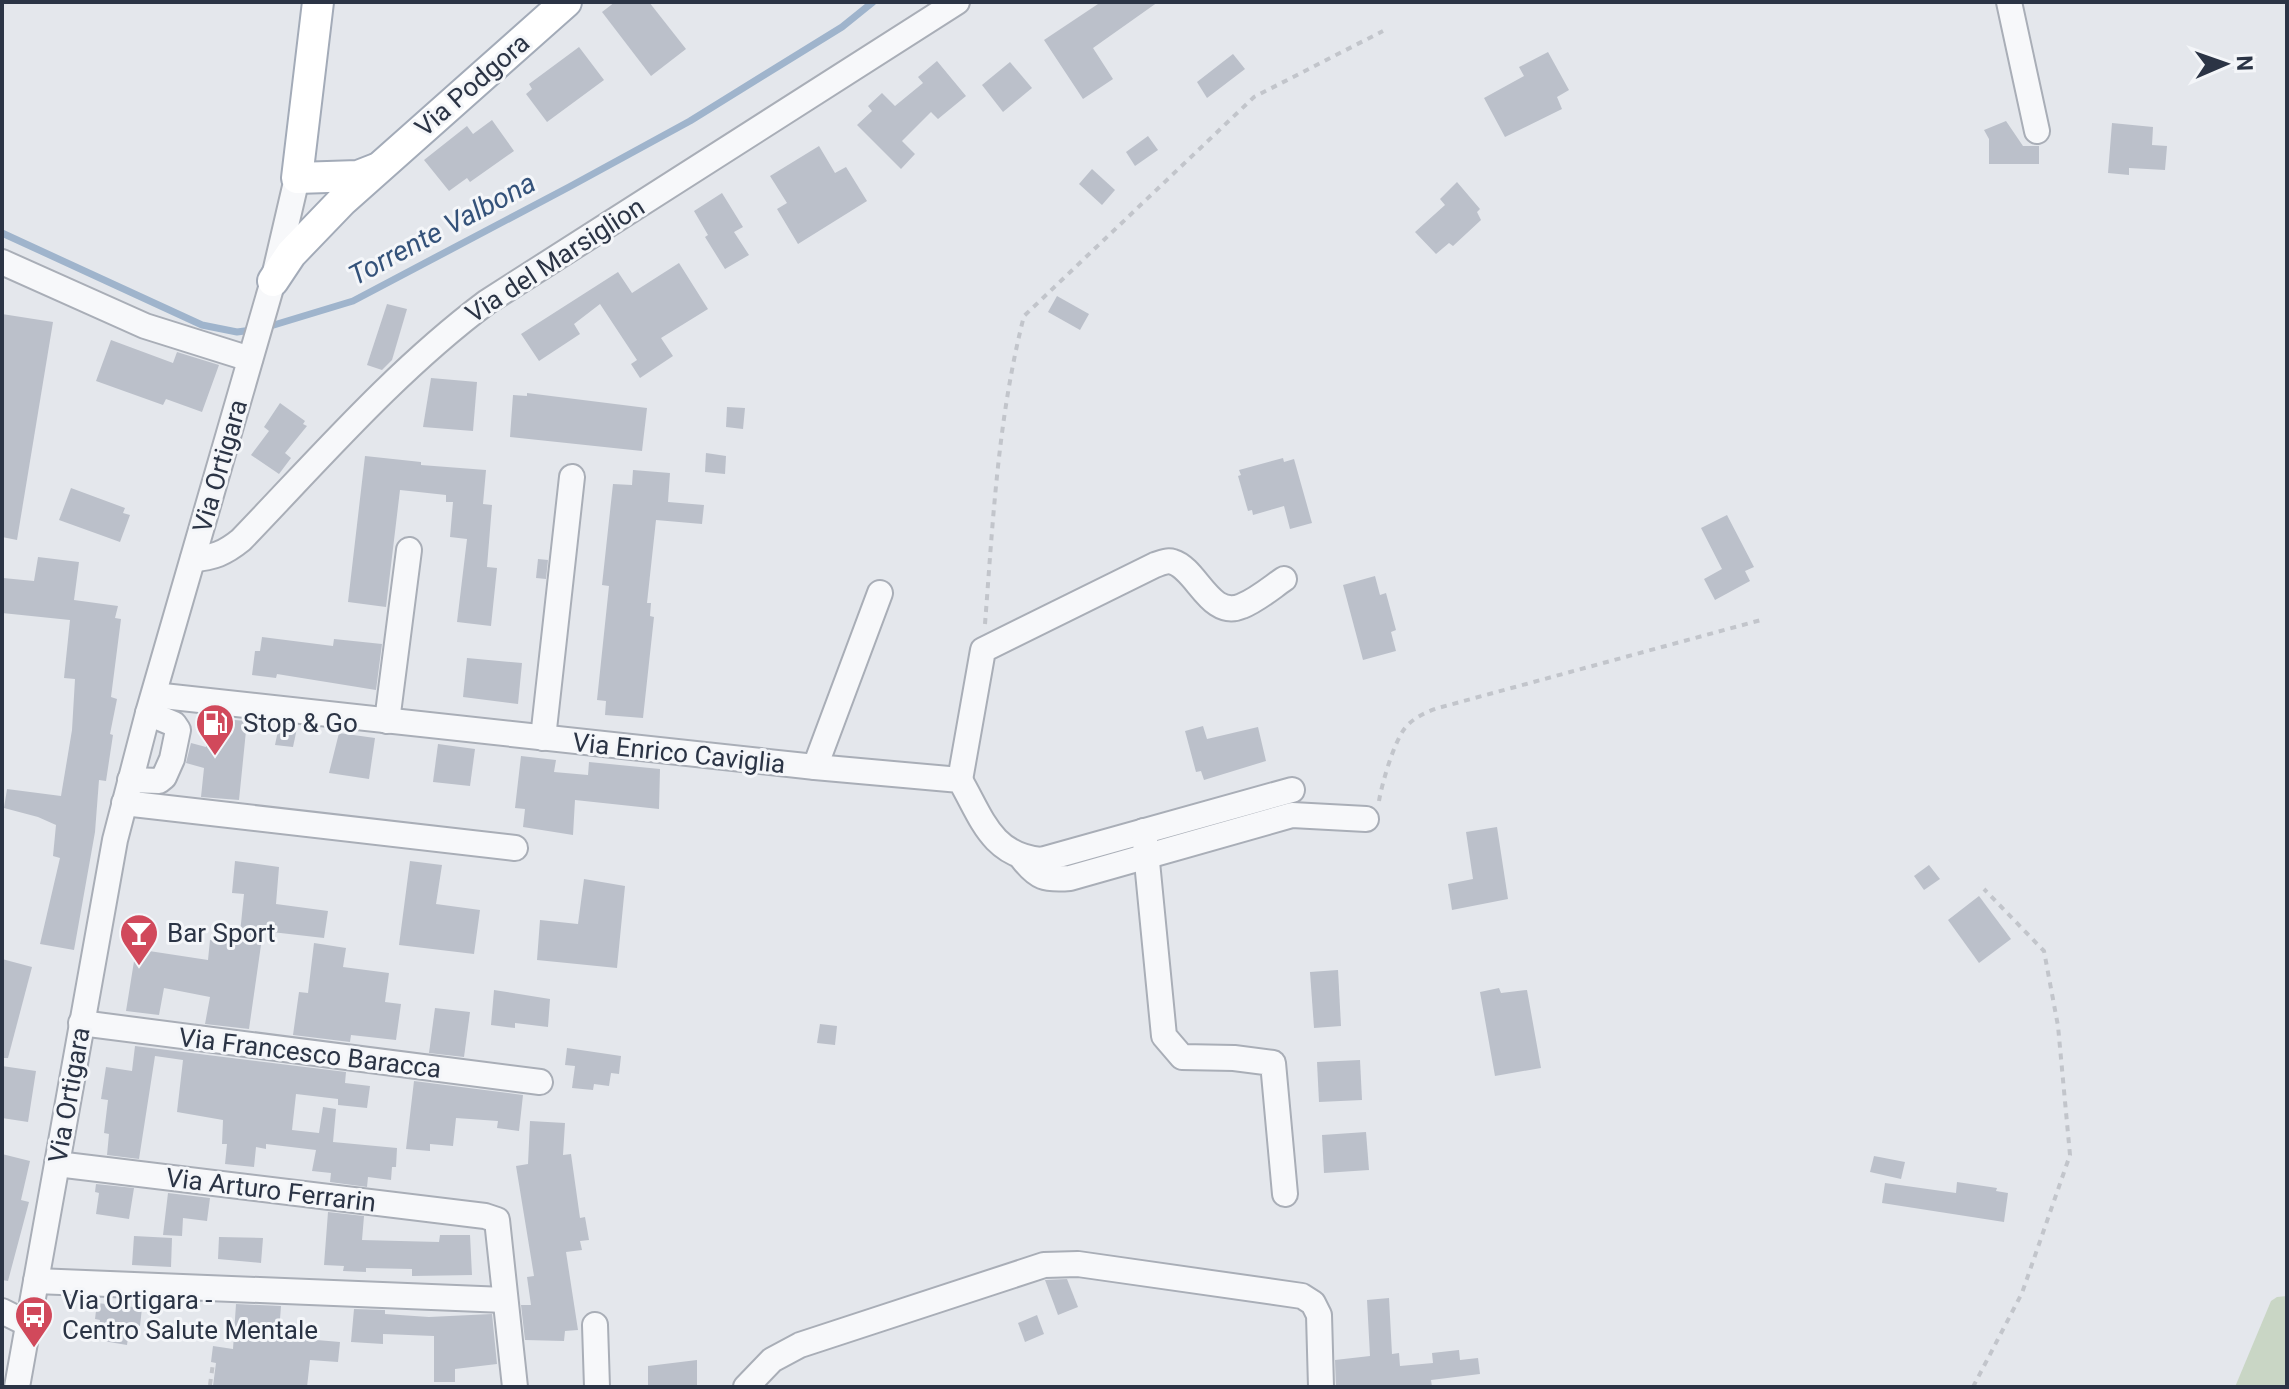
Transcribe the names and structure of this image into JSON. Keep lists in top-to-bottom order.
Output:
{
  "streets": {
    "main road": ["Via Podgora", "Via Ortigara"],
    "street": [
      "Via del Marsiglion",
      "Via Enrico Caviglia",
      "Via Francesco Baracca",
      "Via Arturo Ferrarin"
    ]
  },
  "crossings": [
    ["Via Podgora", "Via Ortigara"],
    ["Via del Marsiglion", "Via Ortigara"],
    ["Via Ortigara", "Via Enrico Caviglia"],
    ["Via Ortigara", "Via Francesco Baracca"],
    ["Via Ortigara", "Via Arturo Ferrarin"]
  ],
  "water": ["Torrente Valbona"],
  "places": {
    "fuel station": ["Stop & Go"],
    "bar": ["Bar Sport"],
    "bus stop": ["Via Ortigara - Centro Salute Mentale"]
  },
  "north": "right"
}
